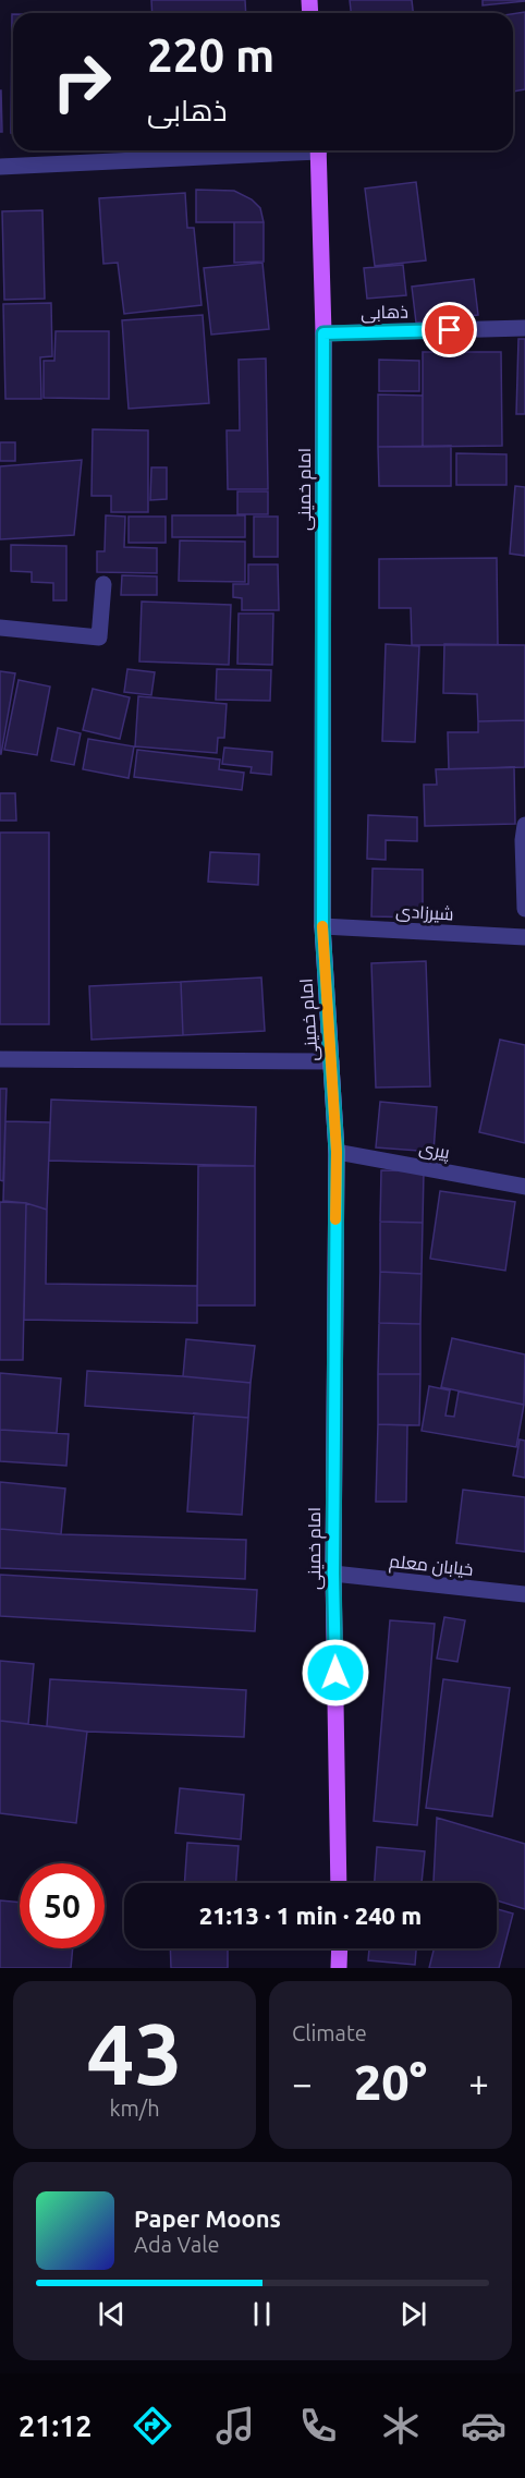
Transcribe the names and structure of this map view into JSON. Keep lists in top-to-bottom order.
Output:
{
  "streets": {
    "main road": ["امام خمینی"],
    "street": [
      "ذهابی",
      "شیرزادی",
      "پیری",
      "خیابان معلم"
    ]
  },
  "crossings": [
    ["ذهابی", "امام خمینی"],
    ["امام خمینی", "شیرزادی"],
    ["امام خمینی", "پیری"],
    ["امام خمینی", "خیابان معلم"]
  ],
  "page": {
    "turn": ["220 m", "ذهابی"],
    "limit": "50",
    "trip": "21:13 · 1 min · 240 m",
    "tile": [
      ["43", "km/h"],
      "Climate"
    ],
    "heat": ["−", "20°", "+"],
    "song": ["Paper Moons", "Ada Vale"],
    "tabs": "21:12"
  }
}
